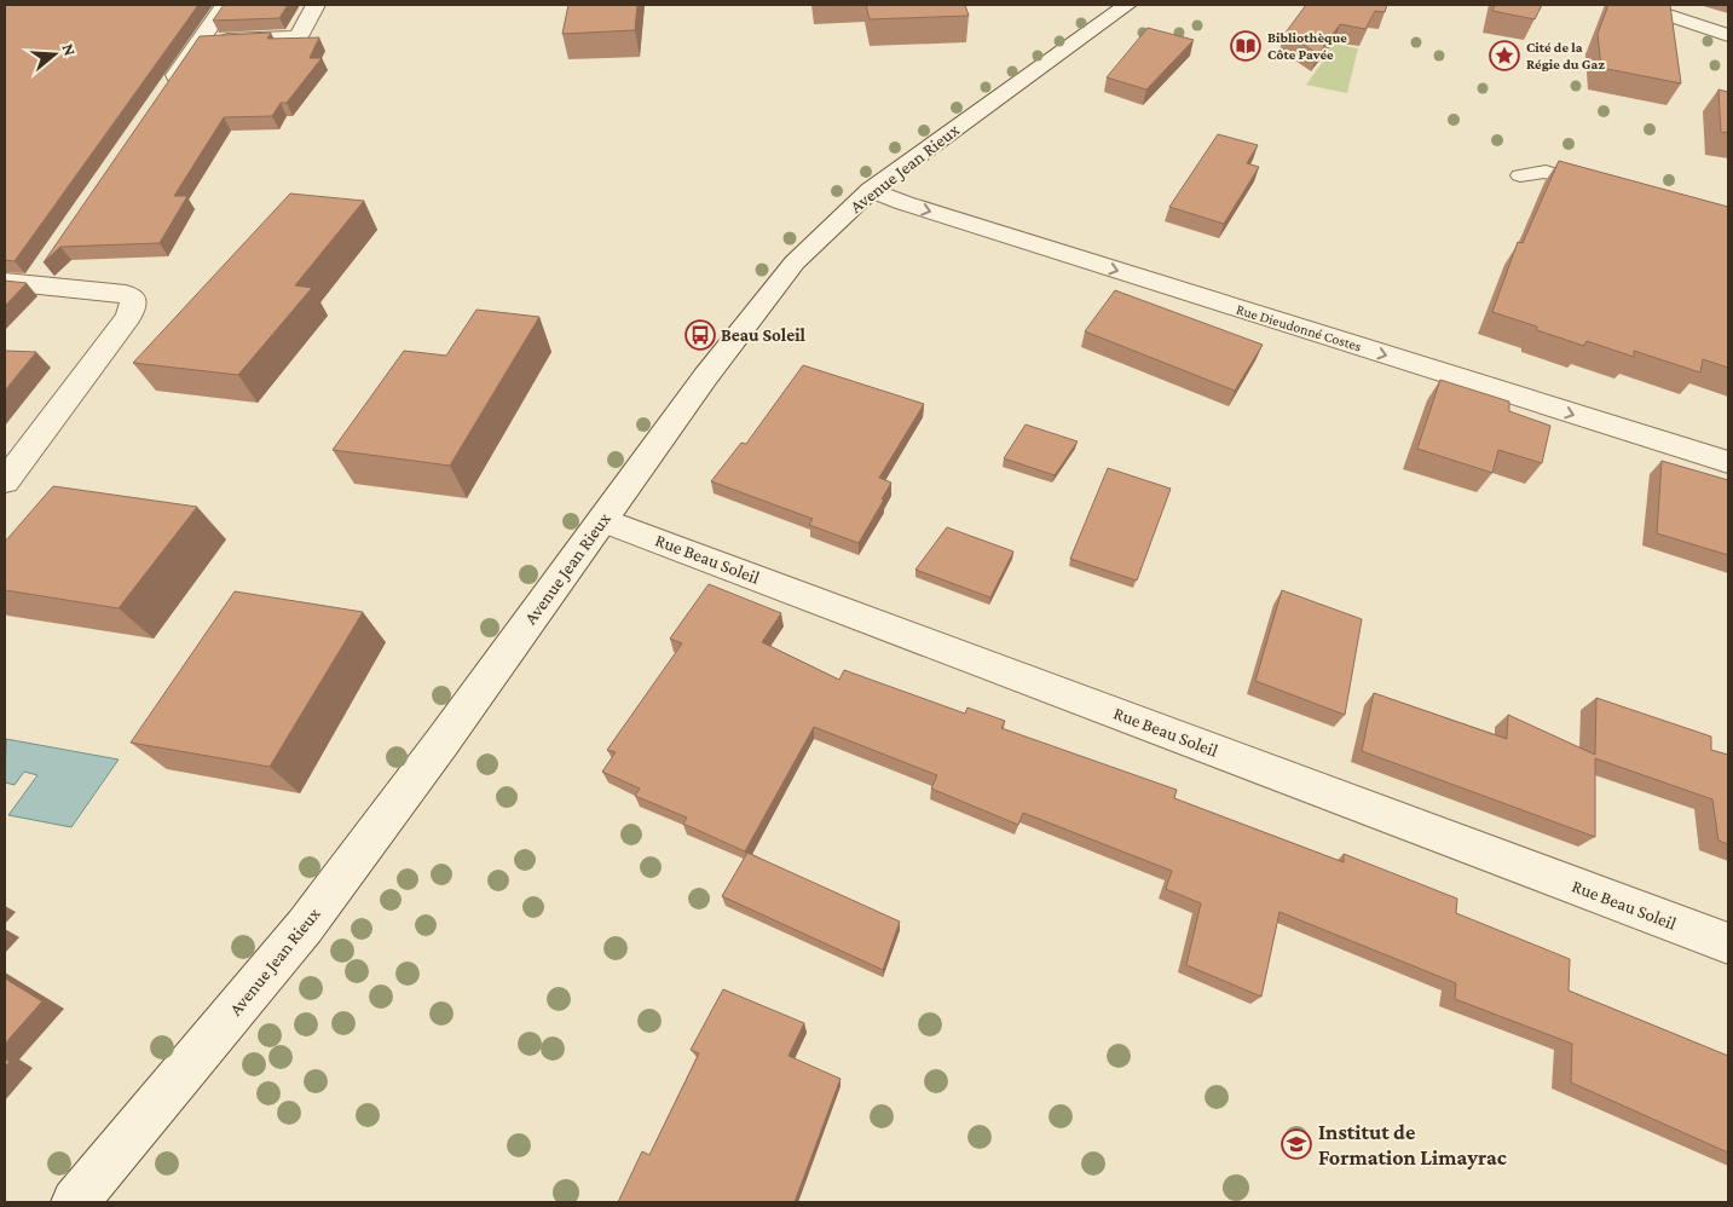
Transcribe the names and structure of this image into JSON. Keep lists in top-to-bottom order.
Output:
{
  "streets": {
    "street": ["Avenue Jean Rieux", "Rue Dieudonné Costes", "Rue Beau Soleil"]
  },
  "crossings": [
    ["Avenue Jean Rieux", "Rue Dieudonné Costes"],
    ["Avenue Jean Rieux", "Rue Beau Soleil"]
  ],
  "one_way": ["Rue Dieudonné Costes"],
  "places": {
    "library": ["Bibliothèque Côte Pavée"],
    "place": ["Cité de la Régie du Gaz"],
    "bus stop": ["Beau Soleil"],
    "school or university": ["Institut de Formation Limayrac"]
  },
  "north": "right"
}
